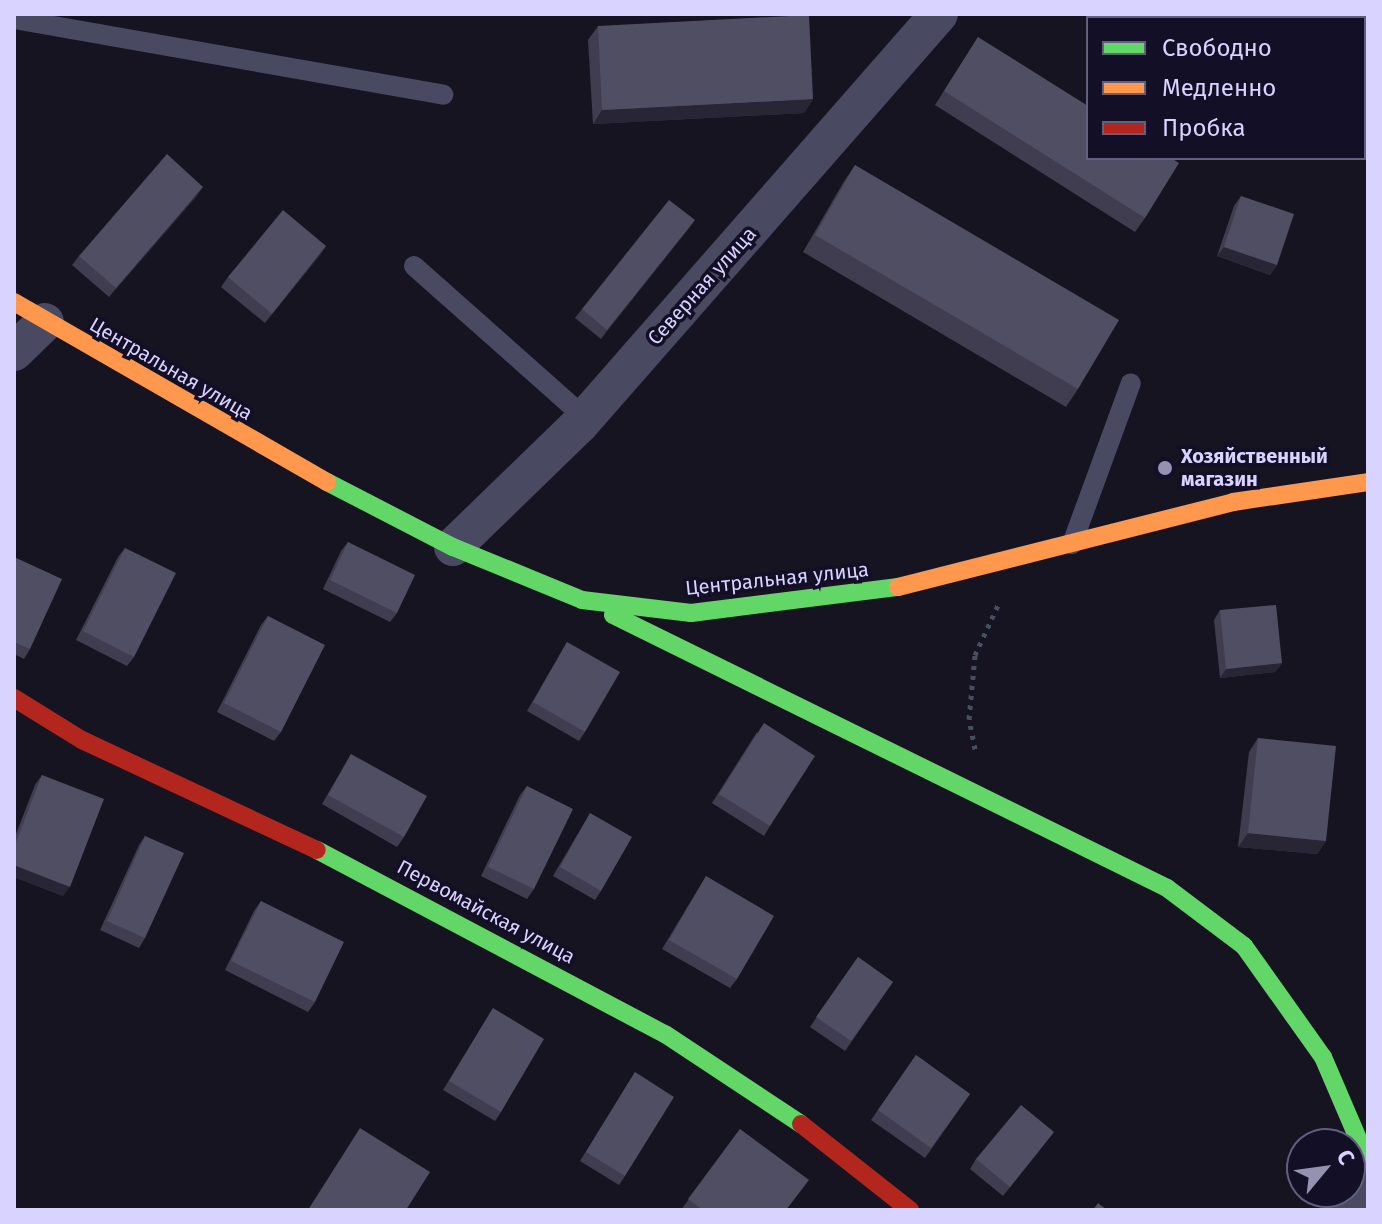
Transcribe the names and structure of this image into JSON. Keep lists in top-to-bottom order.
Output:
{
  "streets": {
    "street": ["Северная улица", "Центральная улица", "Первомайская улица"]
  },
  "crossings": [
    ["Северная улица", "Центральная улица"]
  ],
  "places": ["Хозяйственный магазин"],
  "legend": ["Свободно", "Медленно", "Пробка"],
  "north": "top right"
}
